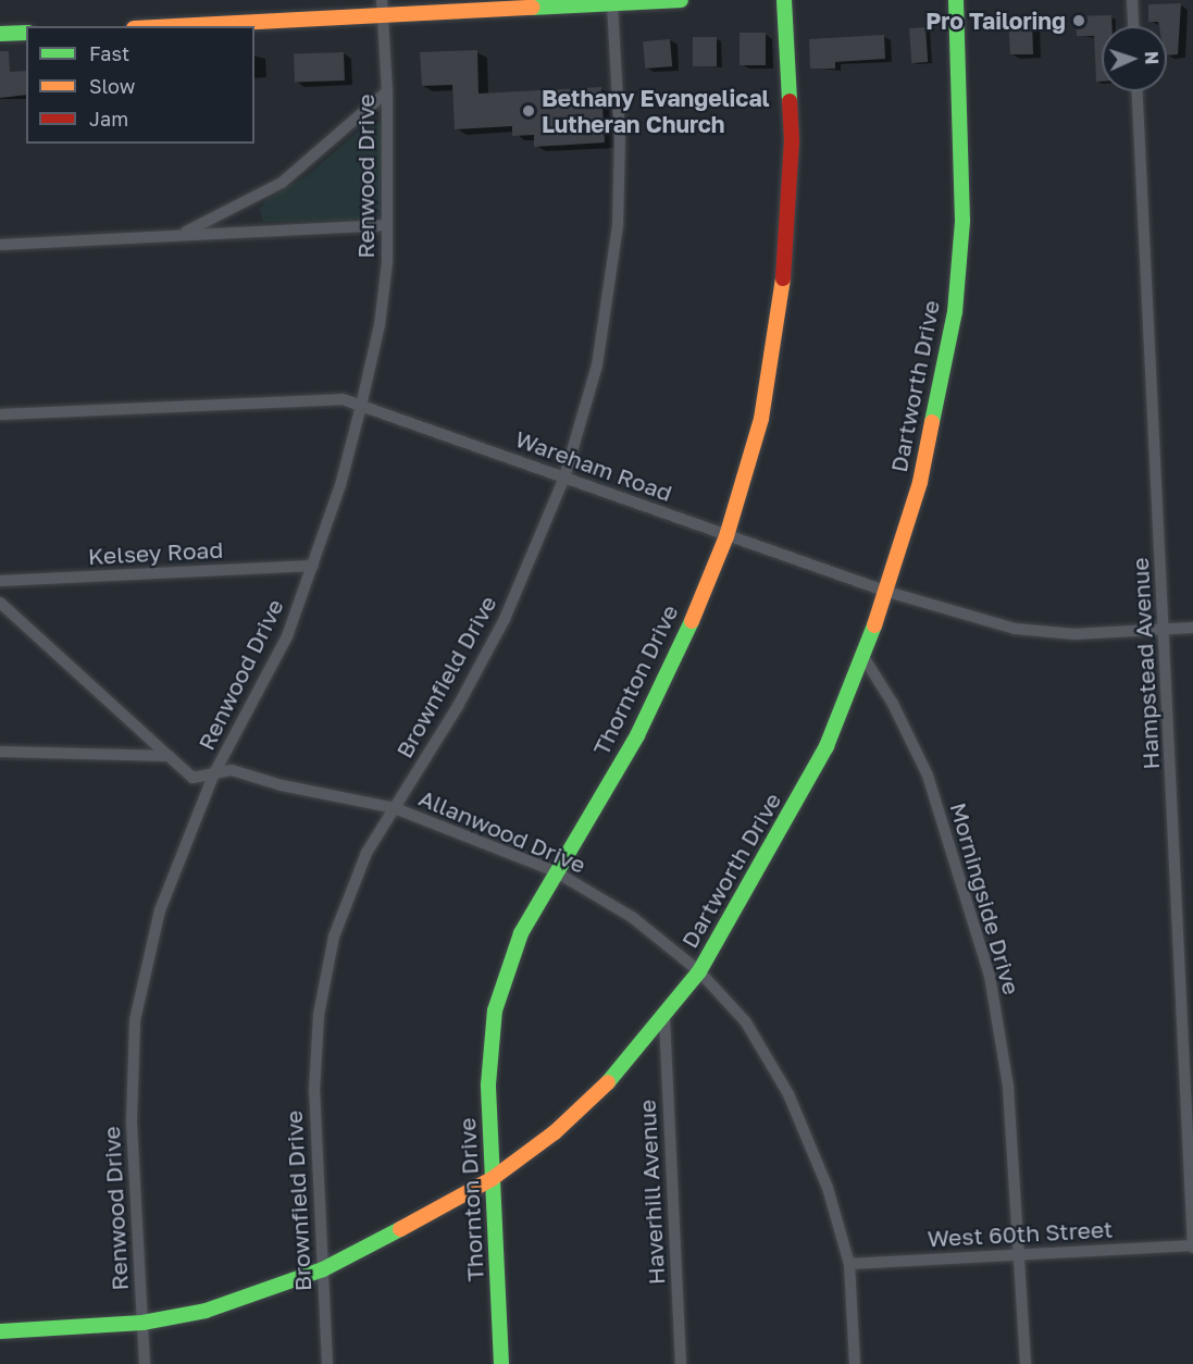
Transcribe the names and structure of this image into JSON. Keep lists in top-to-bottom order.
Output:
{
  "streets": {
    "street": [
      "Renwood Drive",
      "Dartworth Drive",
      "Wareham Road",
      "Kelsey Road",
      "Hampstead Avenue",
      "Brownfield Drive",
      "Thornton Drive",
      "Allanwood Drive",
      "Morningside Drive",
      "Haverhill Avenue",
      "West 60th Street"
    ]
  },
  "crossings": [
    ["Renwood Drive", "Dartworth Drive"],
    ["Renwood Drive", "Wareham Road"],
    ["Renwood Drive", "Kelsey Road"],
    ["Renwood Drive", "Allanwood Drive"],
    ["Dartworth Drive", "Wareham Road"],
    ["Dartworth Drive", "Brownfield Drive"],
    ["Dartworth Drive", "Thornton Drive"],
    ["Dartworth Drive", "Allanwood Drive"],
    ["Dartworth Drive", "Morningside Drive"],
    ["Dartworth Drive", "Haverhill Avenue"],
    ["Wareham Road", "Hampstead Avenue"],
    ["Wareham Road", "Brownfield Drive"],
    ["Wareham Road", "Thornton Drive"],
    ["Hampstead Avenue", "West 60th Street"],
    ["Brownfield Drive", "Allanwood Drive"],
    ["Thornton Drive", "Allanwood Drive"],
    ["Allanwood Drive", "West 60th Street"],
    ["Morningside Drive", "West 60th Street"]
  ],
  "places": ["Pro Tailoring", "Bethany Evangelical Lutheran Church"],
  "legend": ["Fast", "Slow", "Jam"],
  "north": "right"
}
